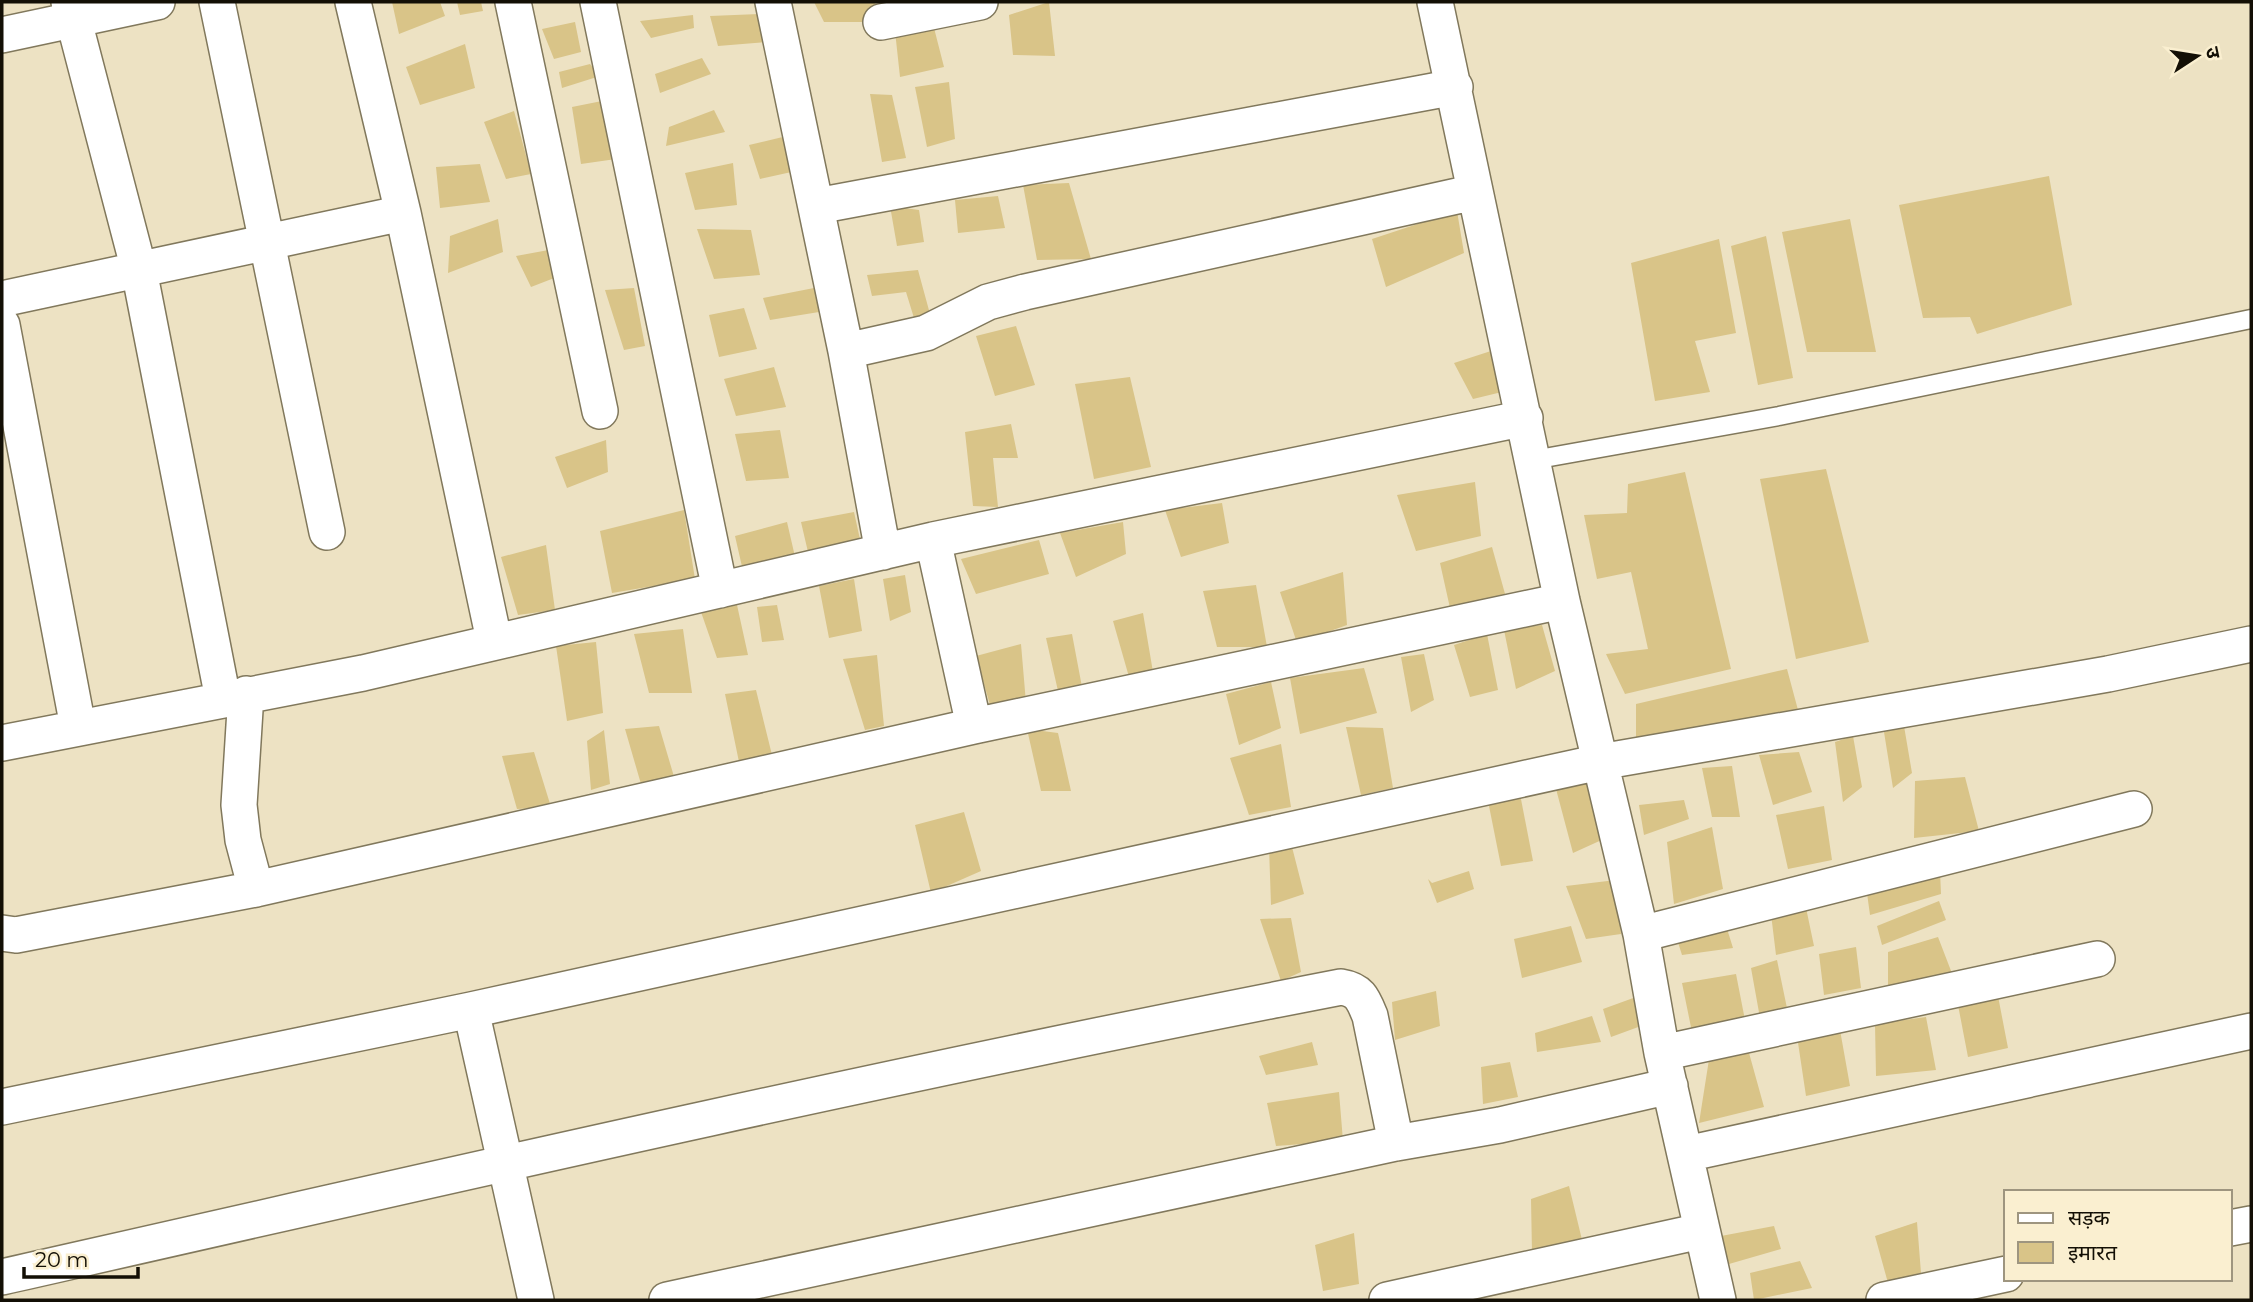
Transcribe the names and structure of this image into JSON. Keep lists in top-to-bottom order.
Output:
{
  "legend": ["सड़क", "इमारत"],
  "scale_bar": "20 m",
  "north": "right"
}
